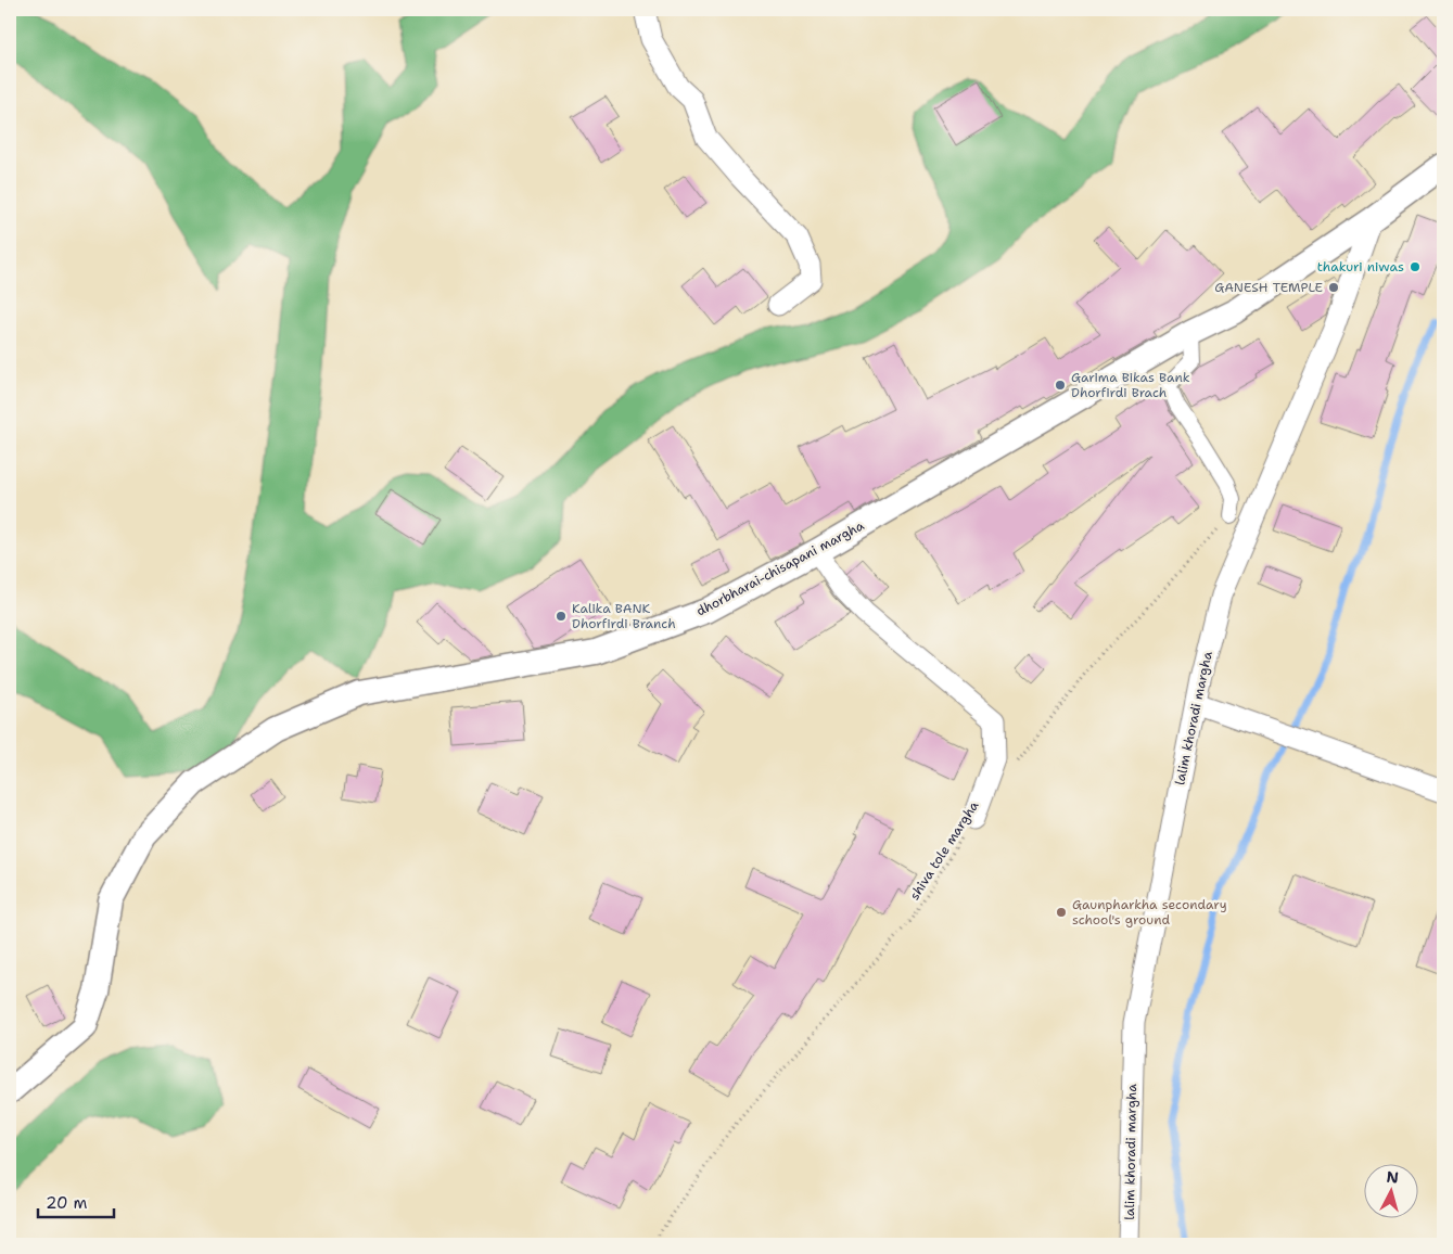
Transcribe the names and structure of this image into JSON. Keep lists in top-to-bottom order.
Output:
{
  "streets": {
    "street": ["dhorbharai-chisapani margha", "lalim khoradi margha"],
    "path": ["shiva tole margha"]
  },
  "crossings": [
    ["dhorbharai-chisapani margha", "lalim khoradi margha"]
  ],
  "places": [
    "thakuri niwas",
    "GANESH TEMPLE",
    "Garima Bikas Bank Dhorfirdi Brach",
    "Kalika BANK Dhorfirdi Branch",
    "Gaunpharkha secondary school's ground"
  ],
  "scale_bar": "20 m",
  "north": "top"
}
